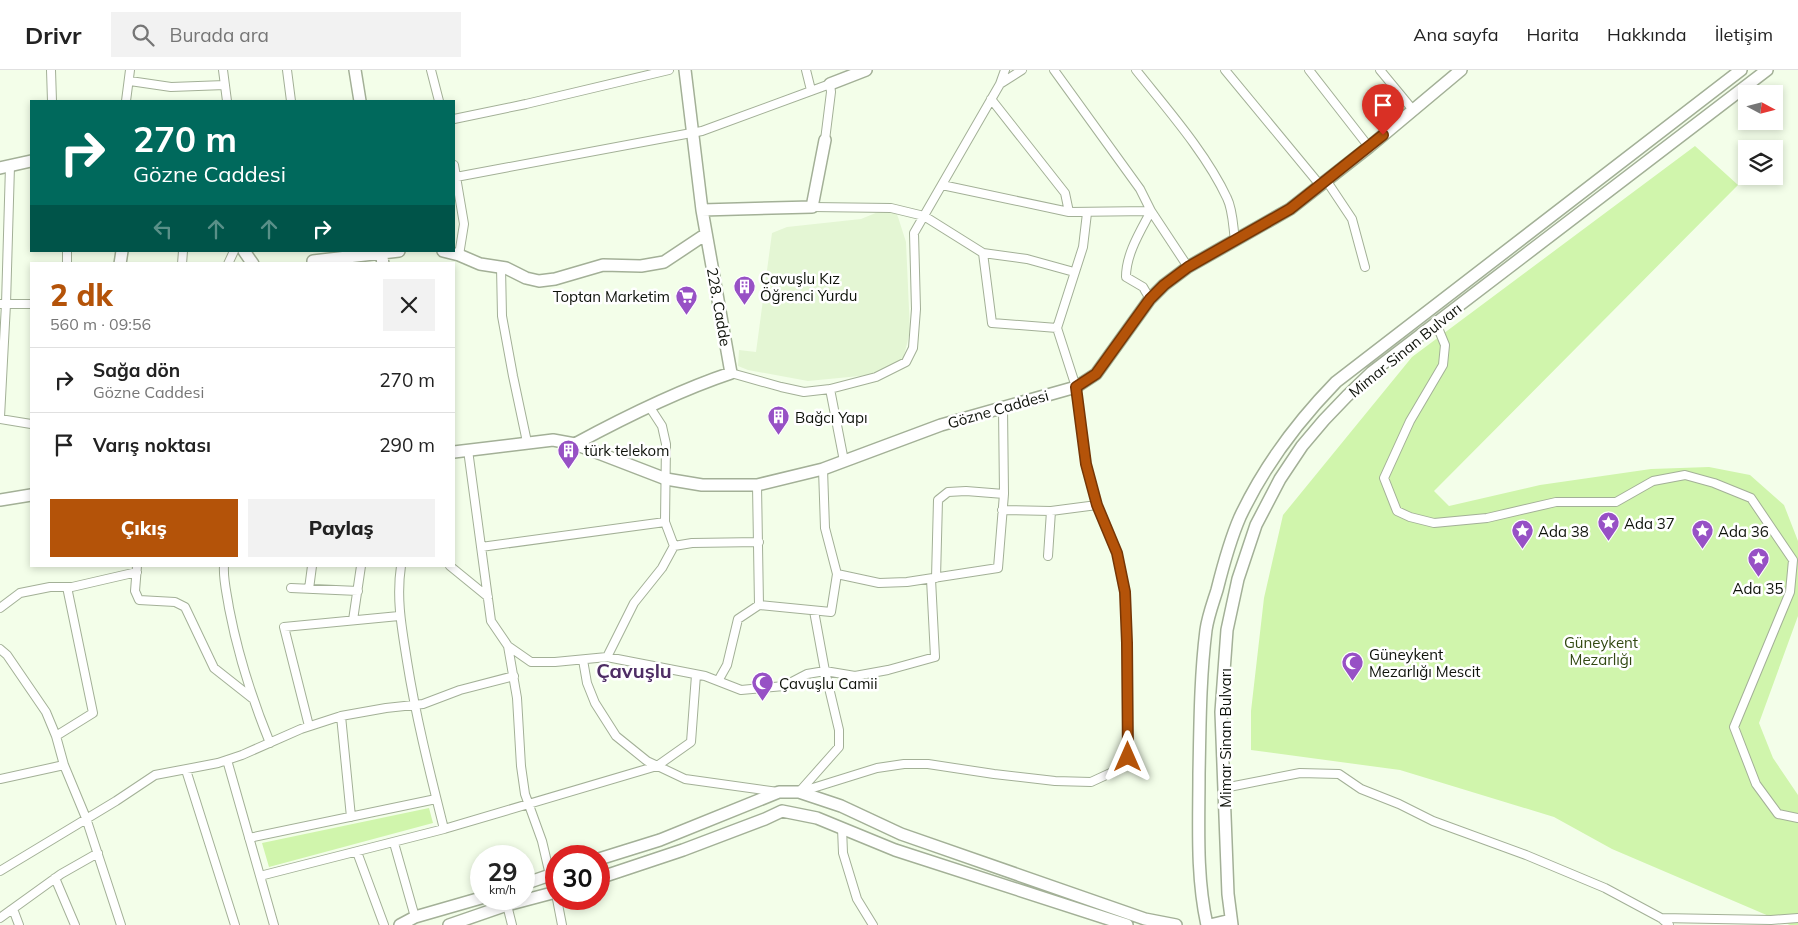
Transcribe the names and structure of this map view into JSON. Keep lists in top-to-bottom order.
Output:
{
  "streets": {
    "main road": ["228. Cadde", "Mimar Sinan Bulvarı", "Gözne Caddesi"]
  },
  "districts": ["Çavuşlu"],
  "parks": ["Güneykent Mezarlığı"],
  "places": {
    "building": ["Çavuşlu Kız Öğrenci Yurdu", "Bağcı Yapı", "türk telekom"],
    "supermarket": ["Toptan Marketim"],
    "place": [
      "Ada 37",
      "Ada 38",
      "Ada 36",
      "Ada 35"
    ],
    "mosque": ["Güneykent Mezarlığı Mescit", "Çavuşlu Camii"]
  },
  "north": "right",
  "page": {
    "header": "Drivr",
    "search": "Burada ara",
    "nav": [
      "Ana sayfa",
      "Harita",
      "Hakkında",
      "İletişim"
    ],
    "turn": ["270 m", "Gözne Caddesi"],
    "heading": ["2 dk", "560 m · 09:56"],
    "list": [
      {
        "name": "Sağa dön",
        "note": "Gözne Caddesi",
        "value": "270 m"
      },
      {
        "name": "Varış noktası",
        "value": "290 m"
      }
    ],
    "buttons": ["Çıkış", "Paylaş"],
    "speed": "29 km/h",
    "limit": "30"
  }
}
